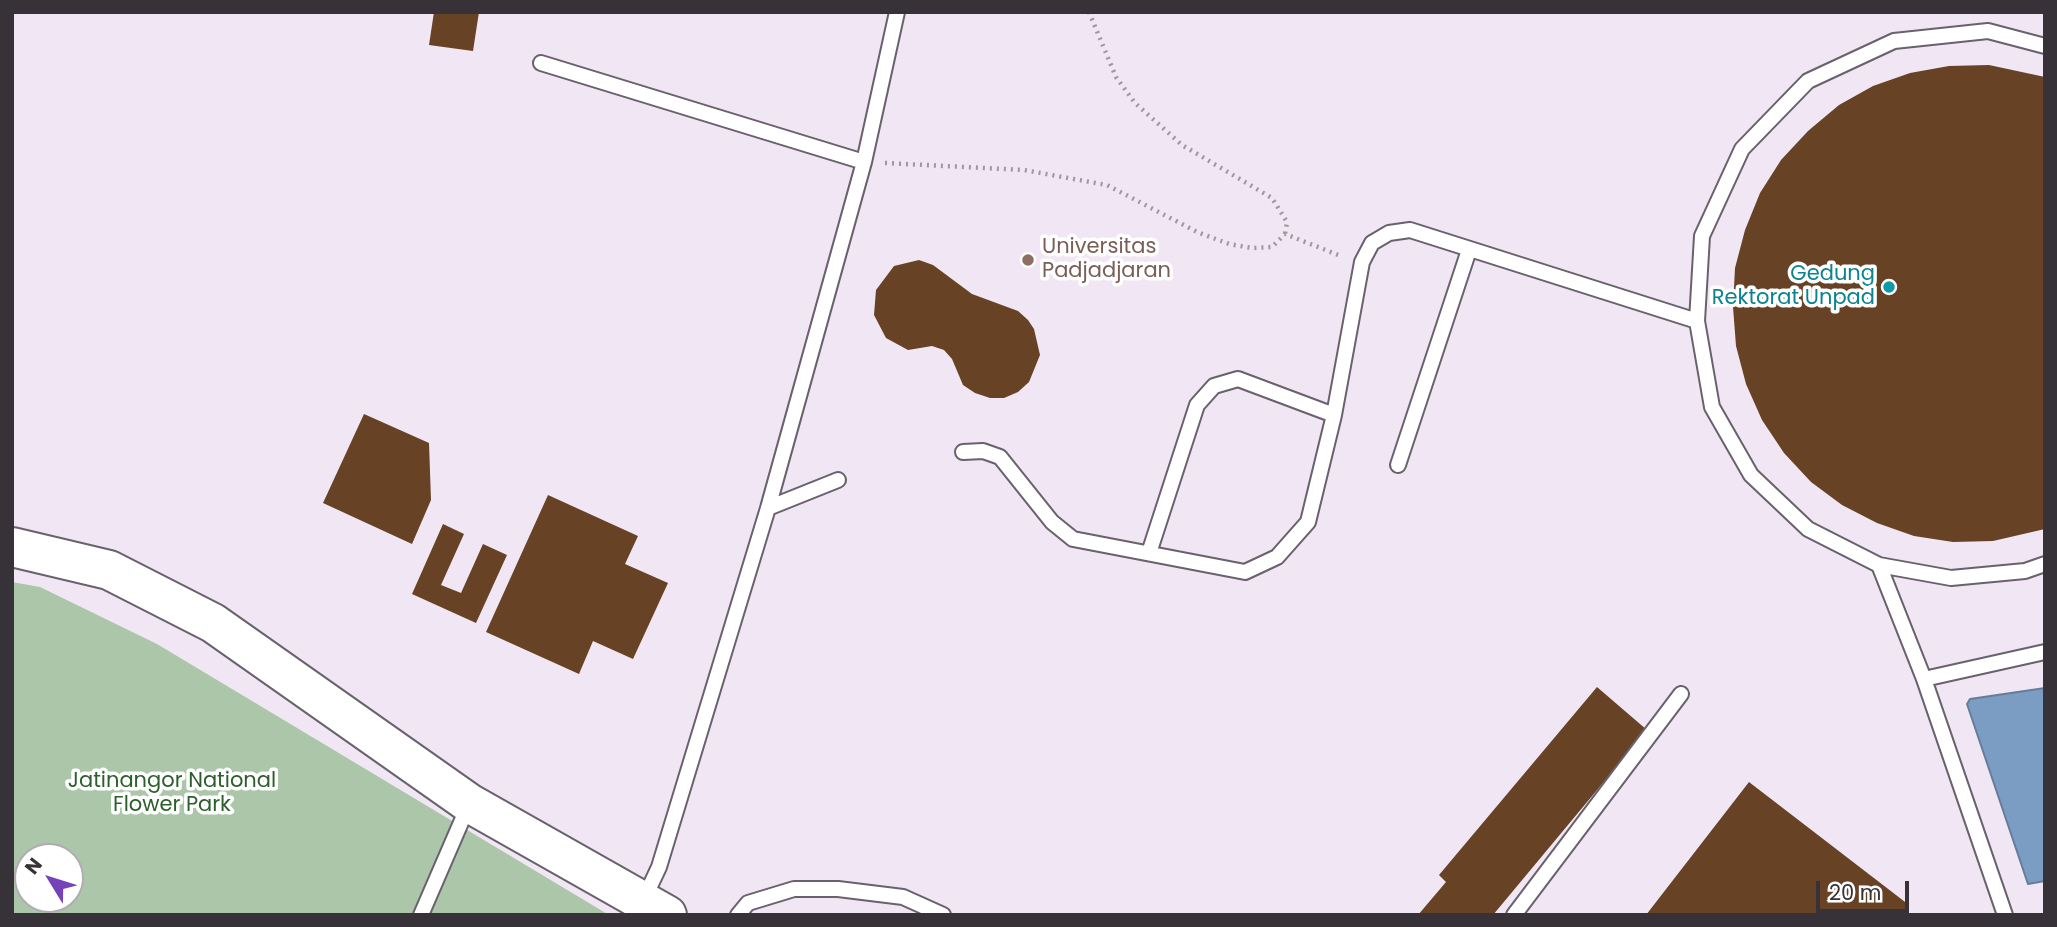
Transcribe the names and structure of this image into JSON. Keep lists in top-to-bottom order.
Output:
{
  "parks": ["Jatinangor National Flower Park"],
  "places": ["Universitas Padjadjaran", "Gedung Rektorat Unpad"],
  "scale_bar": "20 m",
  "north": "top left"
}
